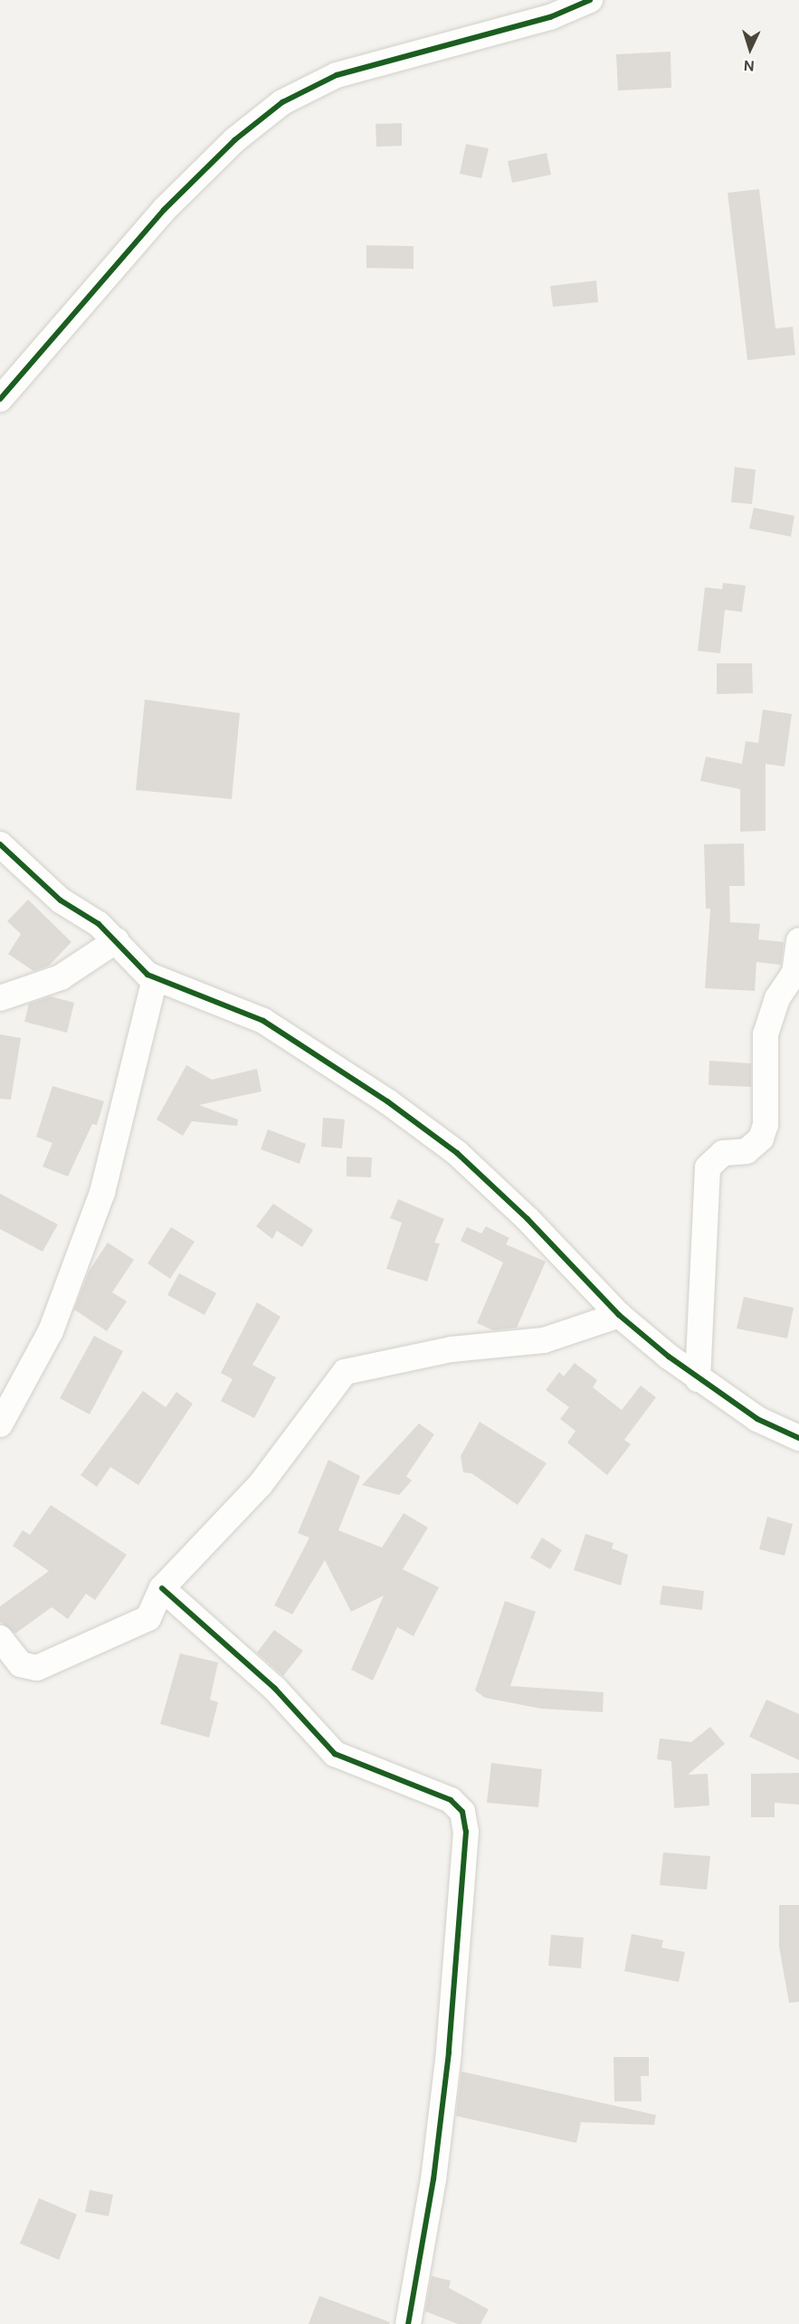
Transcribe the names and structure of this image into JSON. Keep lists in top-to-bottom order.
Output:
{
  "north": "bottom"
}
